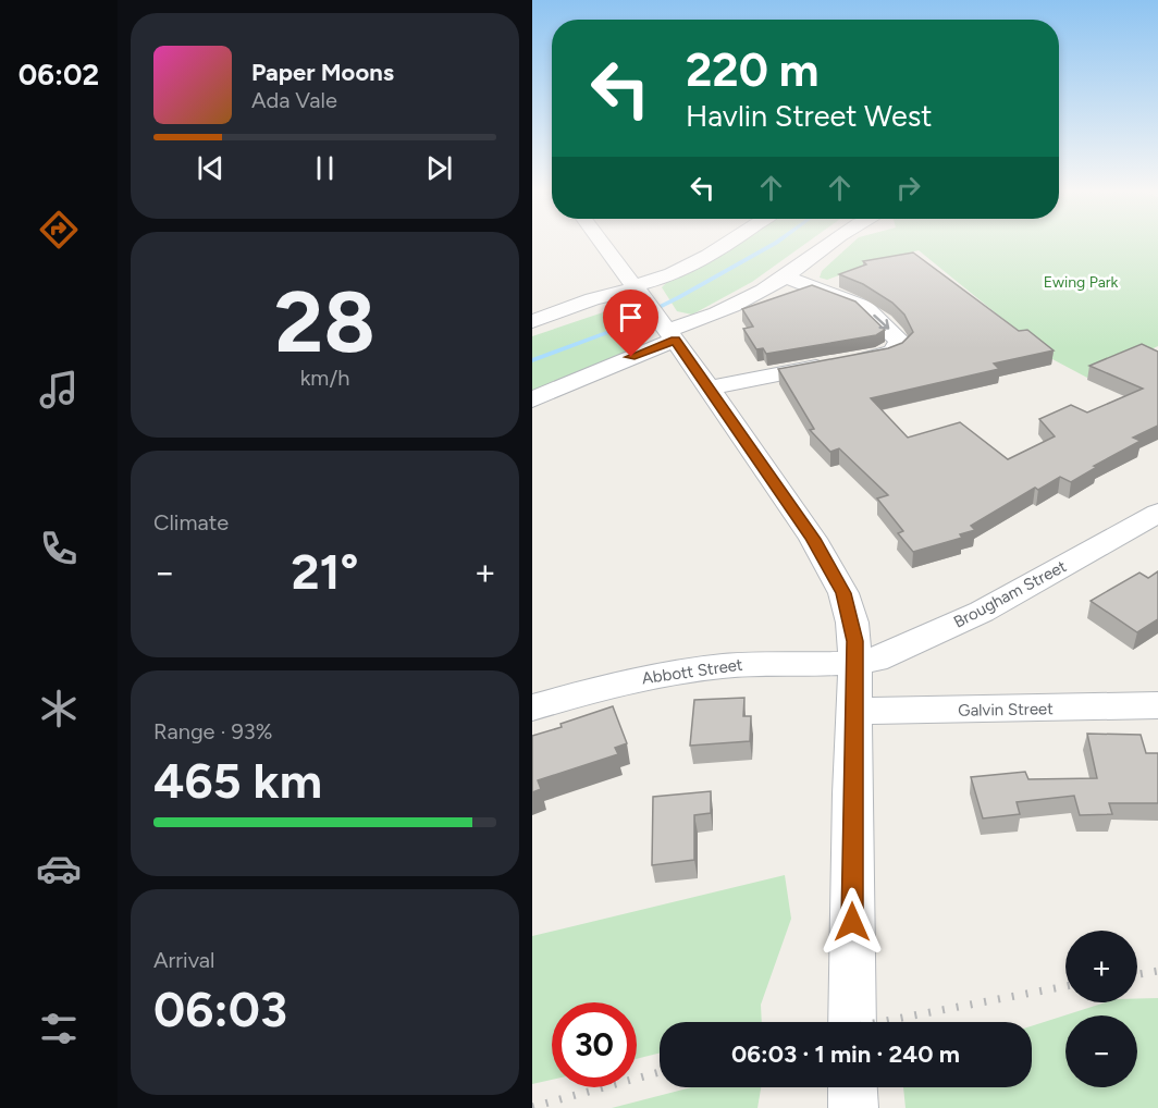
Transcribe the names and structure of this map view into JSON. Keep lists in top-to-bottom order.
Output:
{
  "streets": {
    "street": ["Brougham Street", "Abbott Street", "Galvin Street"]
  },
  "crossings": [
    ["Brougham Street", "Abbott Street"]
  ],
  "parks": ["Ewing Park"],
  "page": {
    "tabs": "06:02",
    "turn": ["220 m", "Havlin Street West"],
    "song": ["Paper Moons", "Ada Vale"],
    "tile": [
      ["28", "km/h"],
      "Climate",
      ["Range · 93%", "465 km"],
      ["Arrival", "06:03"]
    ],
    "heat": ["−", "21°", "+"],
    "map_buttons": ["+", "−"],
    "limit": "30",
    "trip": "06:03 · 1 min · 240 m"
  }
}
